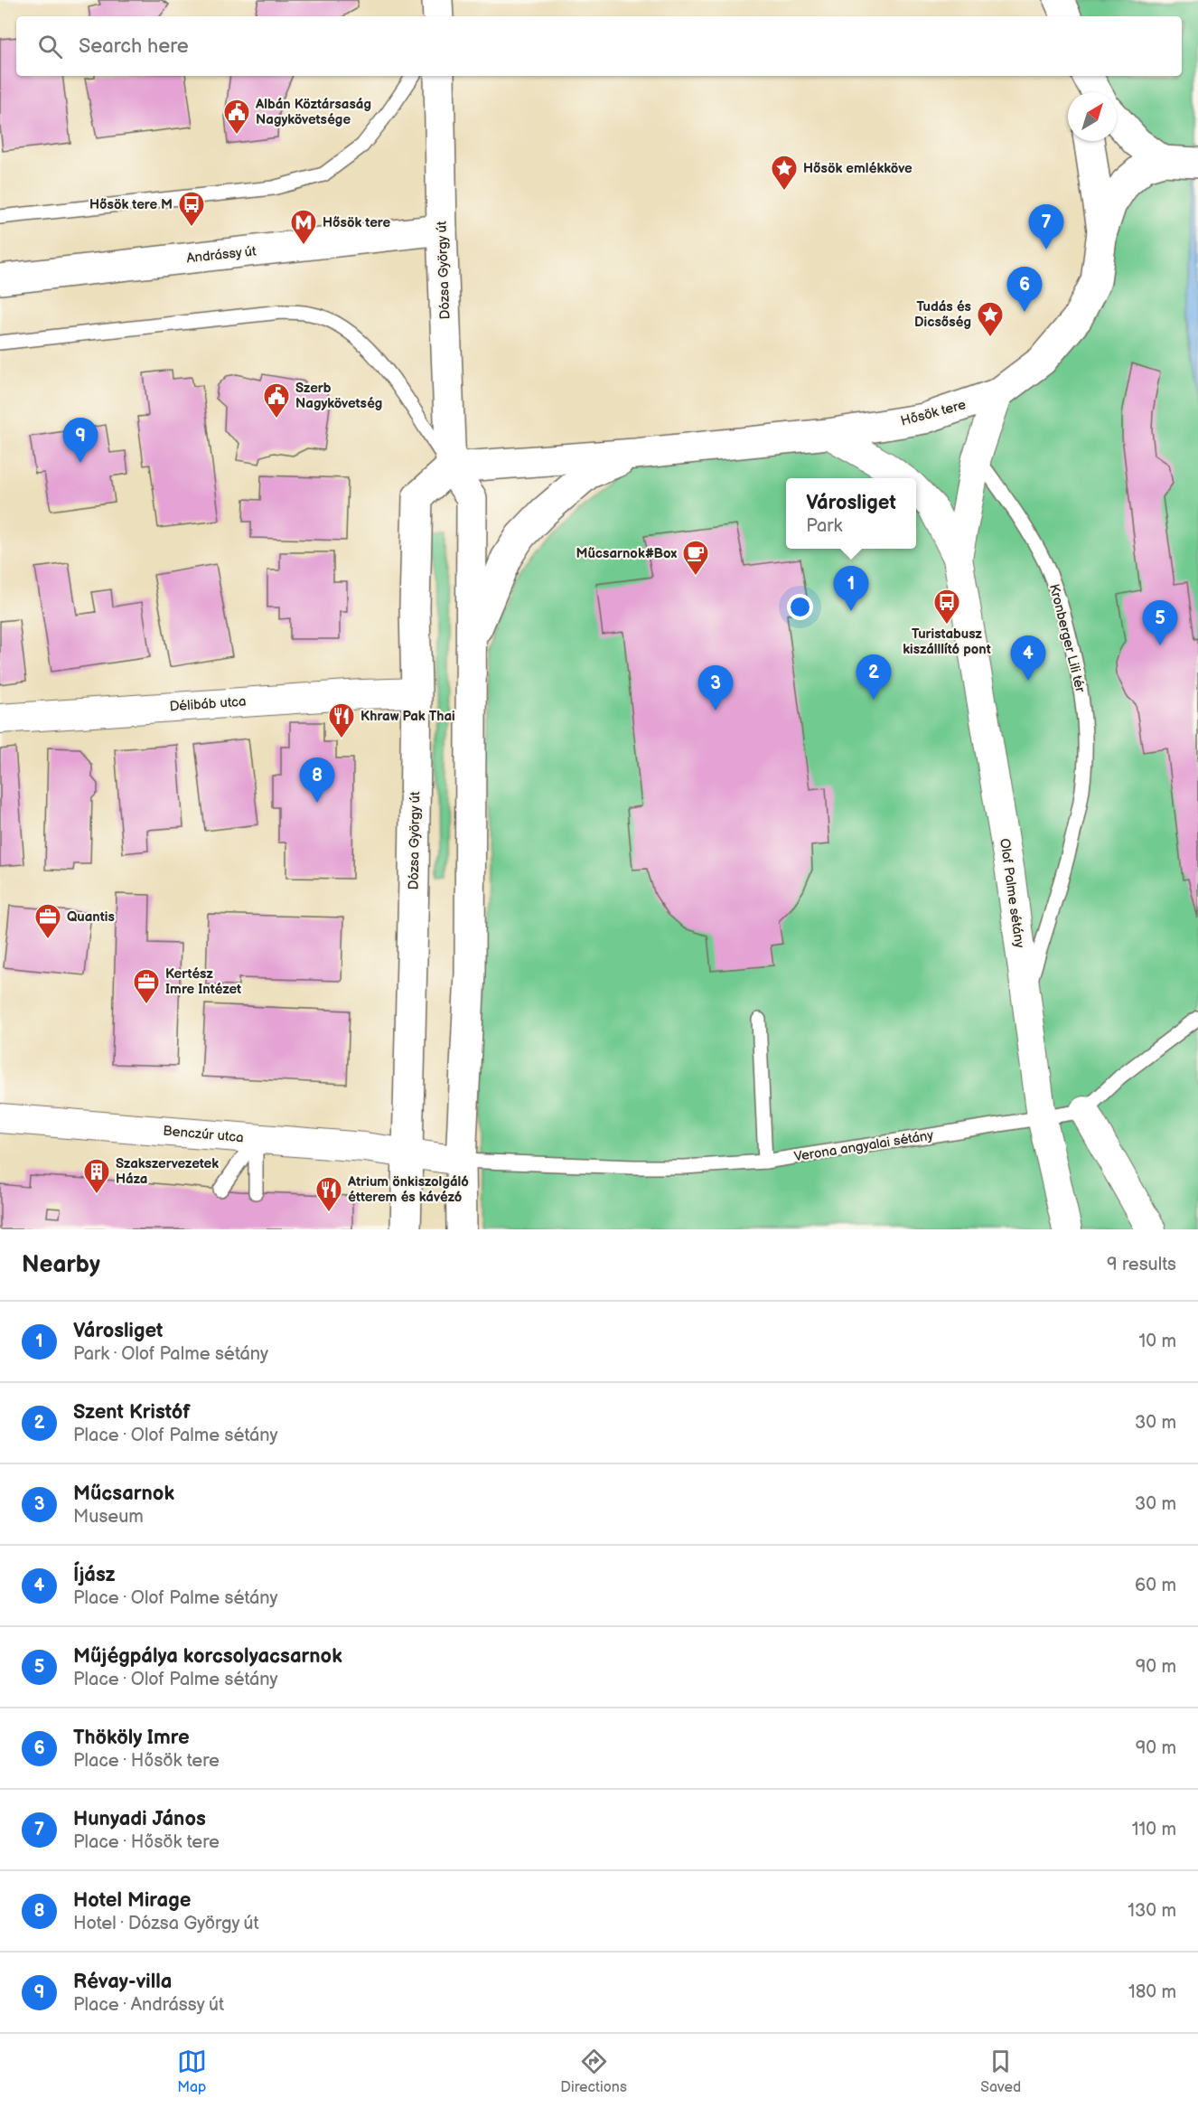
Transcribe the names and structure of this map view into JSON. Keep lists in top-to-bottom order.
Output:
{
  "streets": {
    "main road": ["Andrássy út", "Dózsa György út", "Hősök tere"],
    "street": ["Délibáb utca", "Olof Palme sétány", "Benczúr utca"],
    "lane": ["Kronberger Lili tér", "Verona angyalai sétány"]
  },
  "crossings": [
    ["Andrássy út", "Dózsa György út"],
    ["Dózsa György út", "Hősök tere"],
    ["Dózsa György út", "Délibáb utca"],
    ["Dózsa György út", "Benczúr utca"],
    ["Hősök tere", "Olof Palme sétány"],
    ["Kronberger Lili tér", "Olof Palme sétány"],
    ["Olof Palme sétány", "Verona angyalai sétány"],
    ["Benczúr utca", "Verona angyalai sétány"]
  ],
  "places": {
    "public building": ["Albán Köztársaság Nagykövetsége", "Szerb Nagykövetség"],
    "place": ["Hősök emlékköve", "Tudás és Dicsőség"],
    "bus stop": ["Hősök tere M", "Turistabusz kiszálllító pont"],
    "metro station": ["Hősök tere"],
    "cafe": ["Műcsarnok#Box"],
    "restaurant": ["Khraw Pak Thai", "Atrium önkiszolgáló étterem és kávézó"],
    "office": ["Quantis", "Kertész Imre Intézet"],
    "building": ["Szakszervezetek Háza"]
  },
  "north": "top right",
  "page": {
    "search": "Search here",
    "pins": [
      "7",
      "6",
      "9",
      "1",
      "5",
      "4",
      "2",
      "3",
      "8"
    ],
    "popup": ["Városliget", "Park"],
    "heading": ["Nearby", "9 results"],
    "list": [
      {
        "mark": "1",
        "name": "Városliget",
        "note": "Park · Olof Palme sétány",
        "value": "10 m"
      },
      {
        "mark": "2",
        "name": "Szent Kristóf",
        "note": "Place · Olof Palme sétány",
        "value": "30 m"
      },
      {
        "mark": "3",
        "name": "Műcsarnok",
        "note": "Museum",
        "value": "30 m"
      },
      {
        "mark": "4",
        "name": "Íjász",
        "note": "Place · Olof Palme sétány",
        "value": "60 m"
      },
      {
        "mark": "5",
        "name": "Műjégpálya korcsolyacsarnok",
        "note": "Place · Olof Palme sétány",
        "value": "90 m"
      },
      {
        "mark": "6",
        "name": "Thököly Imre",
        "note": "Place · Hősök tere",
        "value": "90 m"
      },
      {
        "mark": "7",
        "name": "Hunyadi János",
        "note": "Place · Hősök tere",
        "value": "110 m"
      },
      {
        "mark": "8",
        "name": "Hotel Mirage",
        "note": "Hotel · Dózsa György út",
        "value": "130 m"
      },
      {
        "mark": "9",
        "name": "Révay-villa",
        "note": "Place · Andrássy út",
        "value": "180 m"
      }
    ],
    "nav": ["Map", "Directions", "Saved"]
  }
}
